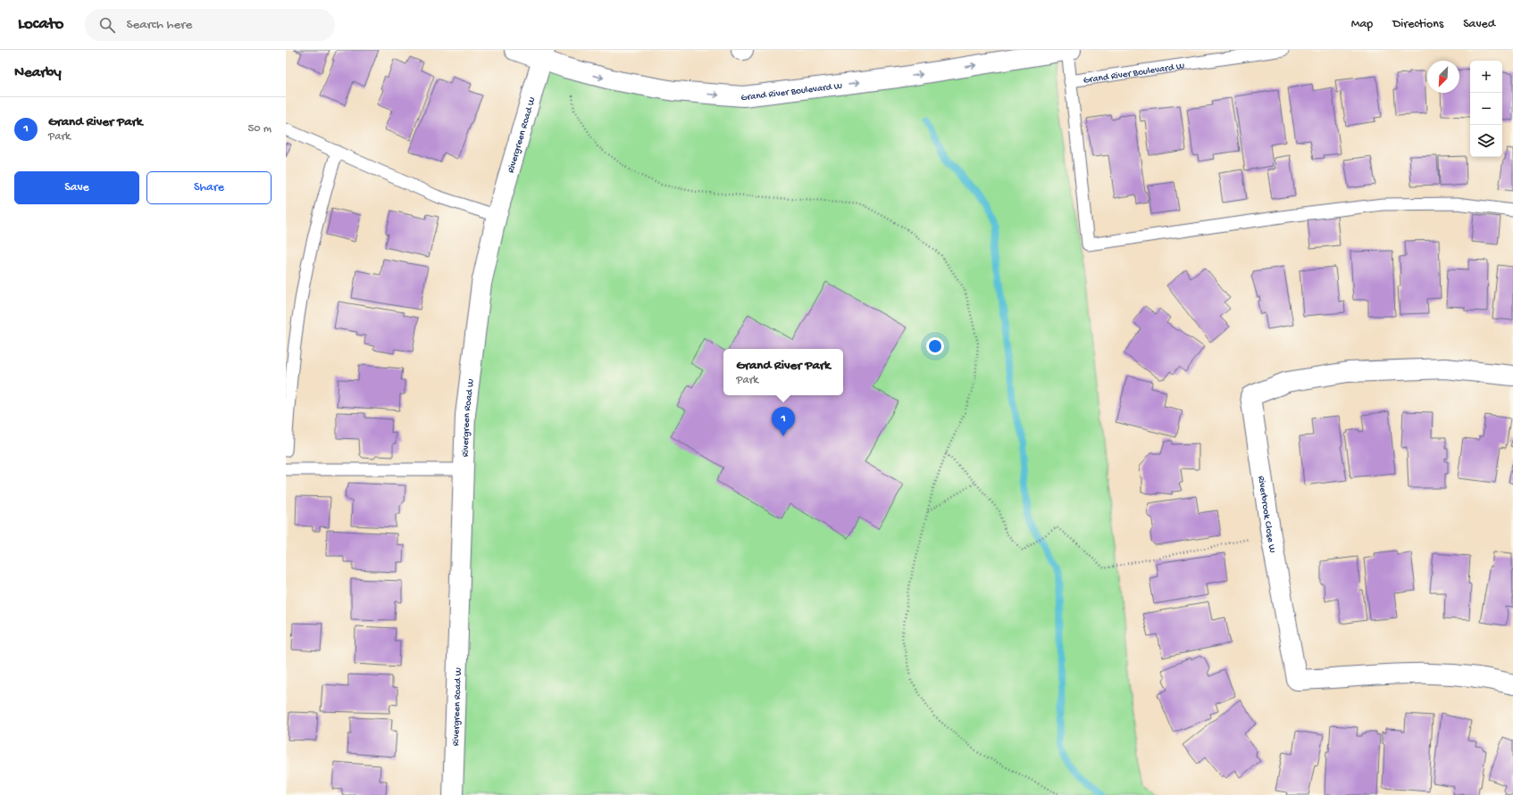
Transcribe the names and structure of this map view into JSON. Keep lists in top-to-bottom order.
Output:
{
  "streets": {
    "street": ["Grand River Boulevard W", "Rivergreen Road W", "Riverbrook Close W"]
  },
  "crossings": [
    ["Grand River Boulevard W", "Rivergreen Road W"]
  ],
  "one_way": ["Grand River Boulevard W"],
  "north": "bottom left",
  "page": {
    "header": "Locato",
    "search": "Search here",
    "nav": ["Map", "Directions", "Saved"],
    "heading": "Nearby",
    "map_buttons": ["+", "−"],
    "list": [
      {
        "mark": "1",
        "name": "Grand River Park",
        "note": "Park",
        "value": "50 m"
      }
    ],
    "buttons": ["Save", "Share"],
    "popup": ["Grand River Park", "Park"],
    "pins": "1"
  }
}
